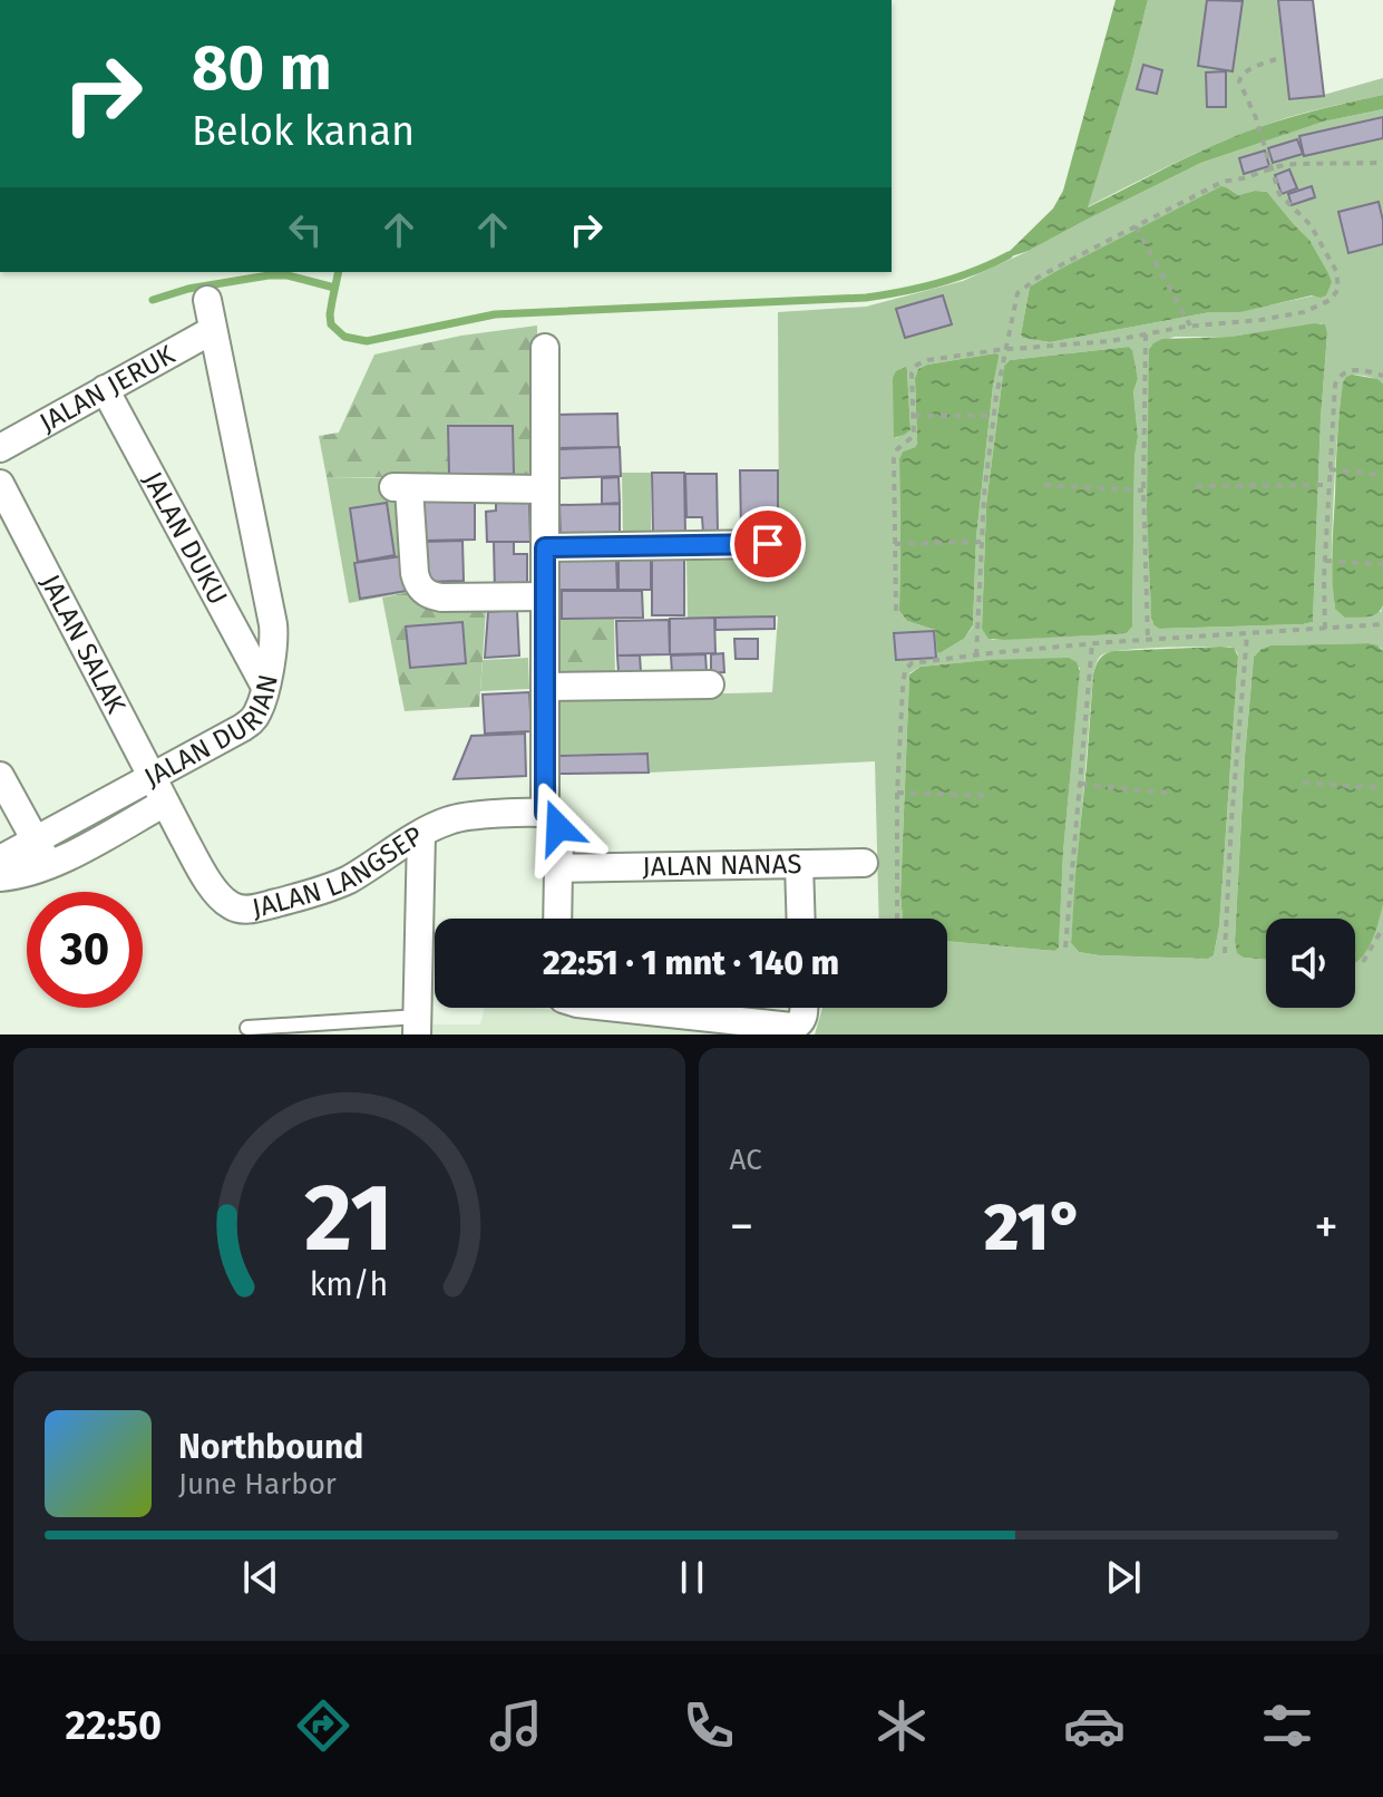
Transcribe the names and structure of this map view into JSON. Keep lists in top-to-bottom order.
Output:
{
  "streets": {
    "street": [
      "JALAN JERUK",
      "JALAN DUKU",
      "JALAN SALAK",
      "JALAN DURIAN",
      "JALAN NANAS",
      "JALAN LANGSEP"
    ]
  },
  "crossings": [
    ["JALAN JERUK", "JALAN DUKU"],
    ["JALAN JERUK", "JALAN DURIAN"],
    ["JALAN DUKU", "JALAN DURIAN"],
    ["JALAN SALAK", "JALAN DURIAN"],
    ["JALAN SALAK", "JALAN LANGSEP"],
    ["JALAN DURIAN", "JALAN LANGSEP"]
  ],
  "page": {
    "turn": ["80 m", "Belok kanan"],
    "limit": "30",
    "trip": "22:51 · 1 mnt · 140 m",
    "tile": "AC",
    "heat": ["−", "21°", "+"],
    "song": ["Northbound", "June Harbor"],
    "tabs": "22:50",
    "gauge": ["21", "km/h"]
  }
}
